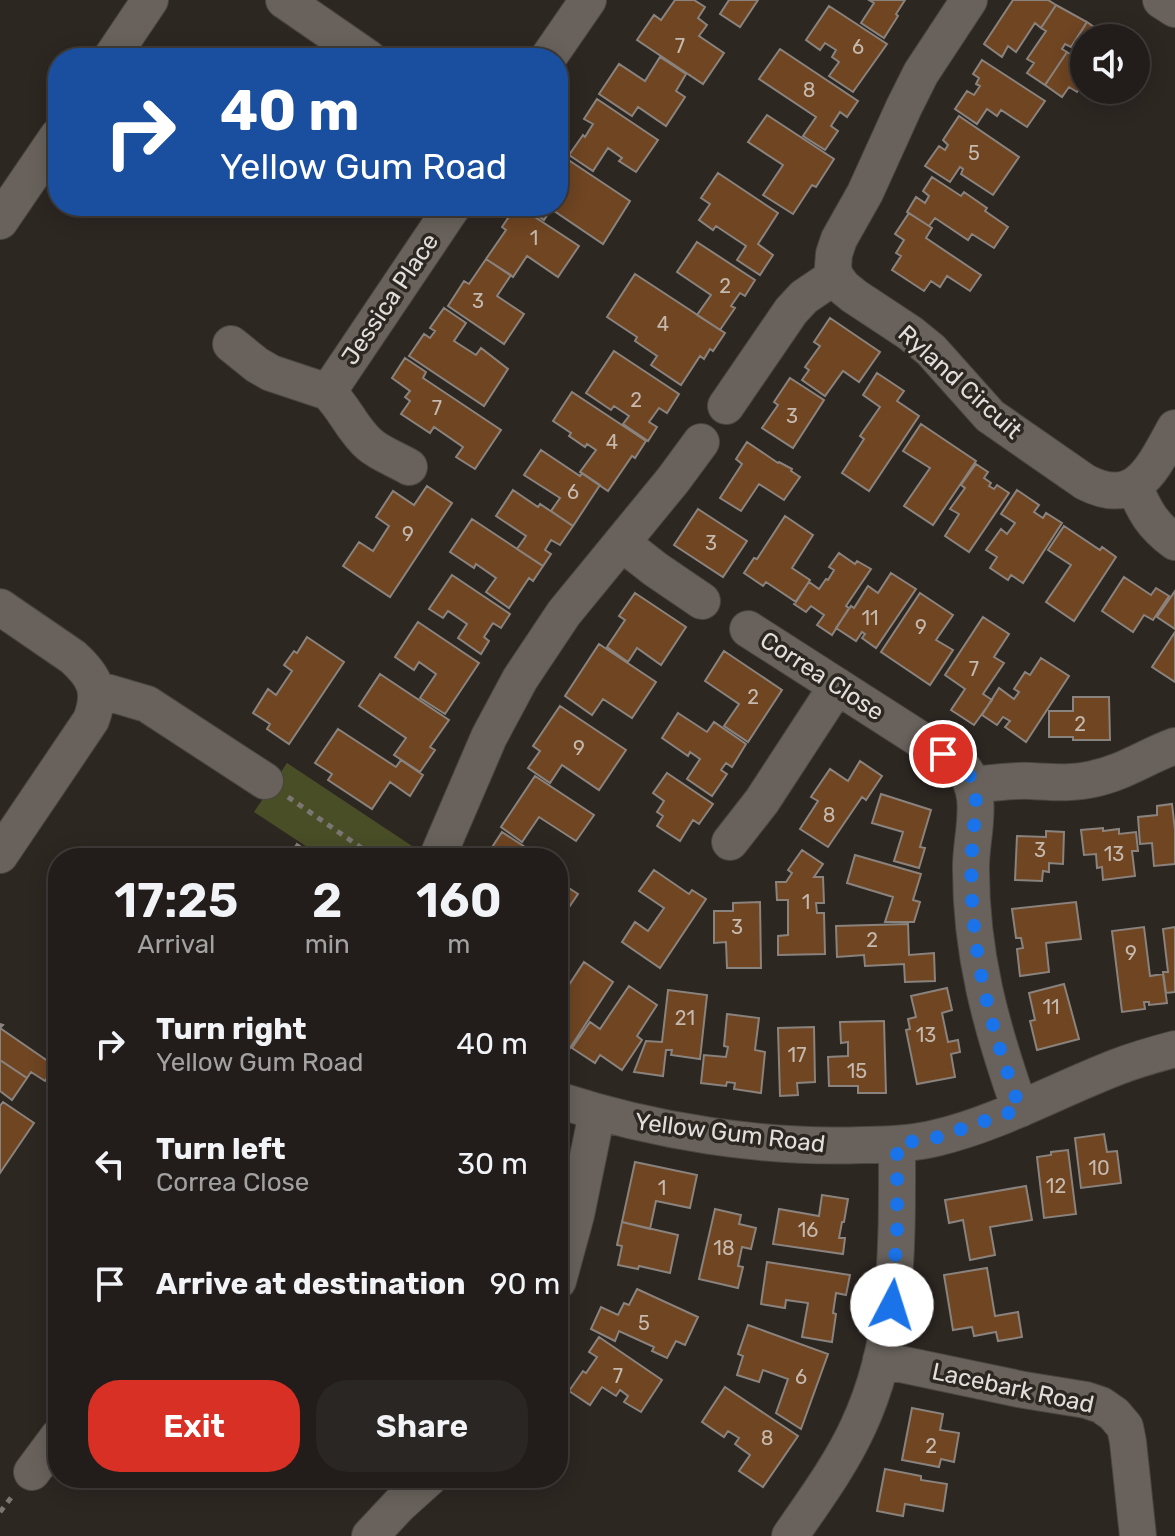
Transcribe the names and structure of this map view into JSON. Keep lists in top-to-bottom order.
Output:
{
  "streets": {
    "street": [
      "Jessica Place",
      "Ryland Circuit",
      "Correa Close",
      "Yellow Gum Road",
      "Lacebark Road"
    ]
  },
  "house_numbers": [
    "7",
    "6",
    "8",
    "5",
    "1",
    "2",
    "3",
    "4",
    "2",
    "7",
    "3",
    "4",
    "6",
    "9",
    "3",
    "11",
    "9",
    "7",
    "2",
    "2",
    "9",
    "8",
    "3",
    "13",
    "1",
    "3",
    "2",
    "9",
    "11",
    "21",
    "13",
    "17",
    "15",
    "10",
    "12",
    "1",
    "16",
    "18",
    "5",
    "7",
    "6",
    "8",
    "2"
  ],
  "page": {
    "turn": ["40 m", "Yellow Gum Road"],
    "eta": [
      "17:25",
      "Arrival",
      "2",
      "min",
      "160",
      "m"
    ],
    "list": [
      {
        "name": "Turn right",
        "note": "Yellow Gum Road",
        "value": "40 m"
      },
      {
        "name": "Turn left",
        "note": "Correa Close",
        "value": "30 m"
      },
      {
        "name": "Arrive at destination",
        "value": "90 m"
      }
    ],
    "buttons": ["Exit", "Share"]
  }
}
